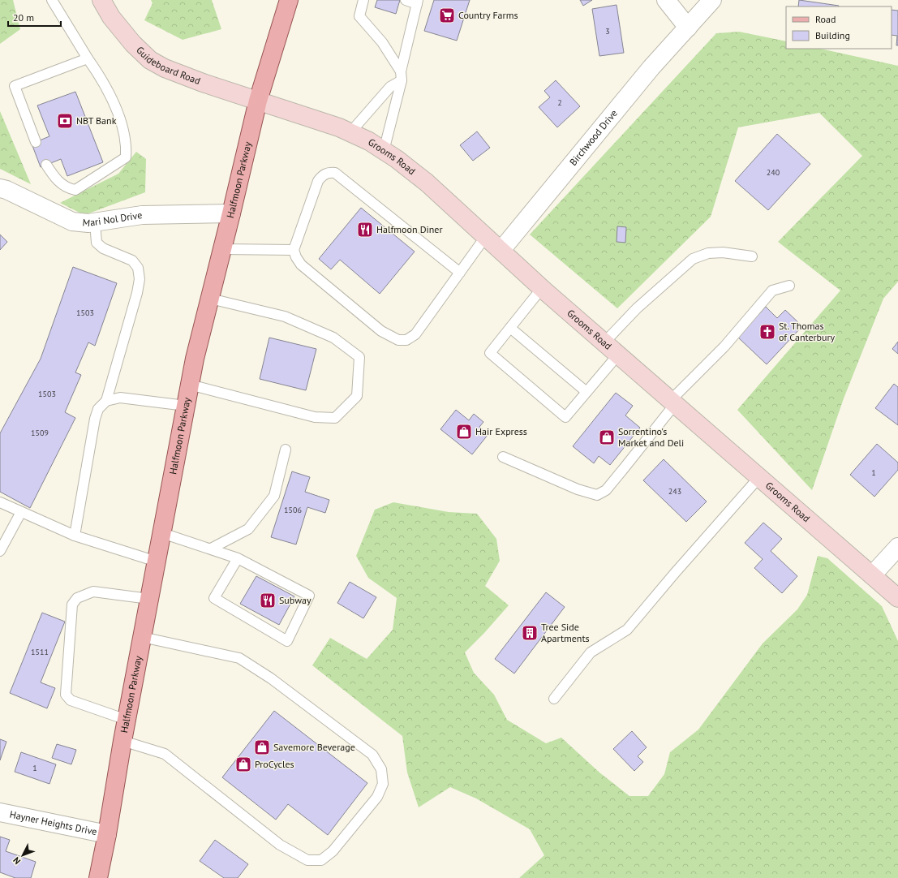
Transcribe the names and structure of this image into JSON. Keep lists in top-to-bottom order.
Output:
{
  "streets": {
    "main road": ["Halfmoon Parkway"],
    "street": [
      "Guideboard Road",
      "Birchwood Drive",
      "Grooms Road",
      "Mari Nol Drive",
      "Hayner Heights Drive"
    ]
  },
  "crossings": [
    ["Guideboard Road", "Grooms Road"],
    ["Guideboard Road", "Halfmoon Parkway"],
    ["Birchwood Drive", "Grooms Road"],
    ["Grooms Road", "Halfmoon Parkway"],
    ["Halfmoon Parkway", "Mari Nol Drive"],
    ["Halfmoon Parkway", "Hayner Heights Drive"]
  ],
  "places": {
    "supermarket": ["Country Farms"],
    "bank": ["NBT Bank"],
    "restaurant": ["Halfmoon Diner", "Subway"],
    "church": ["St. Thomas of Canterbury"],
    "shop": [
      "Hair Express",
      "Sorrentino's Market and Deli",
      "Savemore Beverage",
      "ProCycles"
    ],
    "building": ["Tree Side Apartments"]
  },
  "house_numbers": [
    "3",
    "2",
    "240",
    "1503",
    "1503",
    "1509",
    "1",
    "243",
    "1506",
    "1511",
    "1"
  ],
  "legend": ["Road", "Building"],
  "scale_bar": "20 m",
  "north": "bottom left"
}
